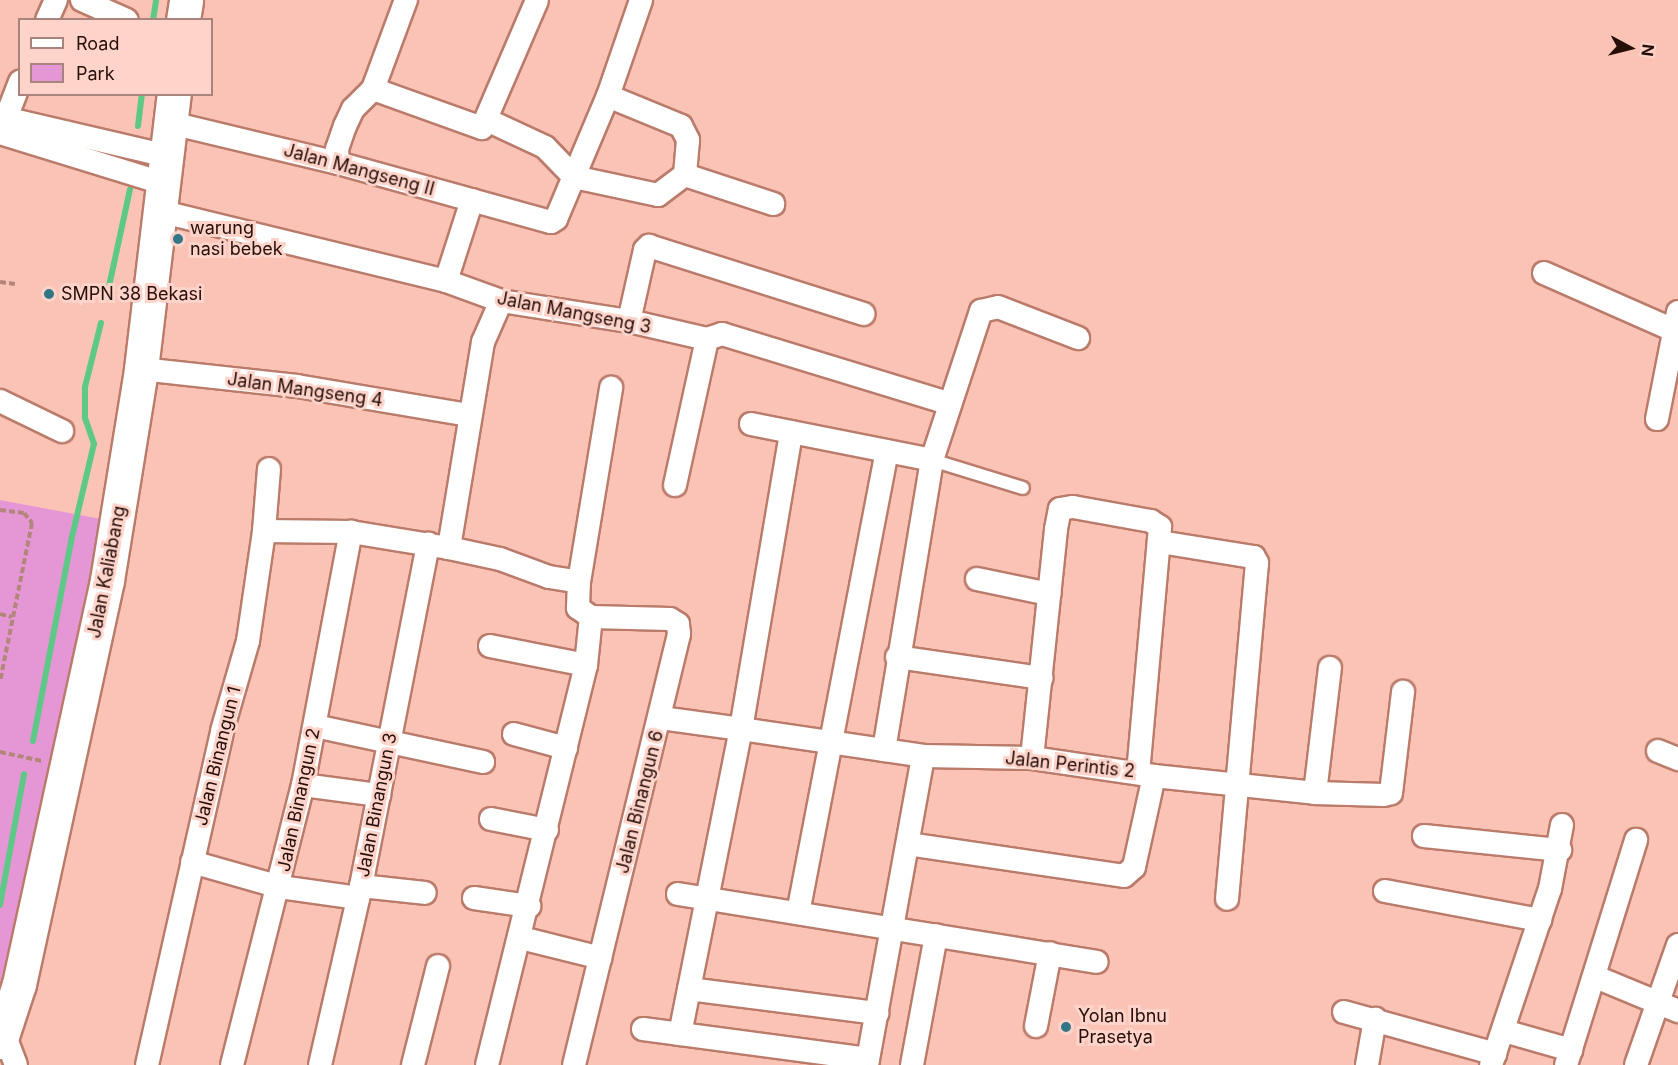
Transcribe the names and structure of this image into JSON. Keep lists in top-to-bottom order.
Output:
{
  "streets": {
    "main road": ["Jalan Kaliabang"],
    "street": [
      "Jalan Mangseng II",
      "Jalan Mangseng 3",
      "Jalan Mangseng 4",
      "Jalan Binangun 1",
      "Jalan Perintis 2",
      "Jalan Binangun 2",
      "Jalan Binangun 6",
      "Jalan Binangun 3"
    ]
  },
  "crossings": [
    ["Jalan Mangseng II", "Jalan Kaliabang"],
    ["Jalan Mangseng 3", "Jalan Kaliabang"],
    ["Jalan Mangseng 3", "Jalan Binangun 3"],
    ["Jalan Mangseng 4", "Jalan Kaliabang"],
    ["Jalan Mangseng 4", "Jalan Binangun 3"],
    ["Jalan Perintis 2", "Jalan Binangun 6"]
  ],
  "places": ["warung nasi bebek", "SMPN 38 Bekasi", "Yolan Ibnu Prasetya"],
  "legend": ["Road", "Park"],
  "north": "right"
}
